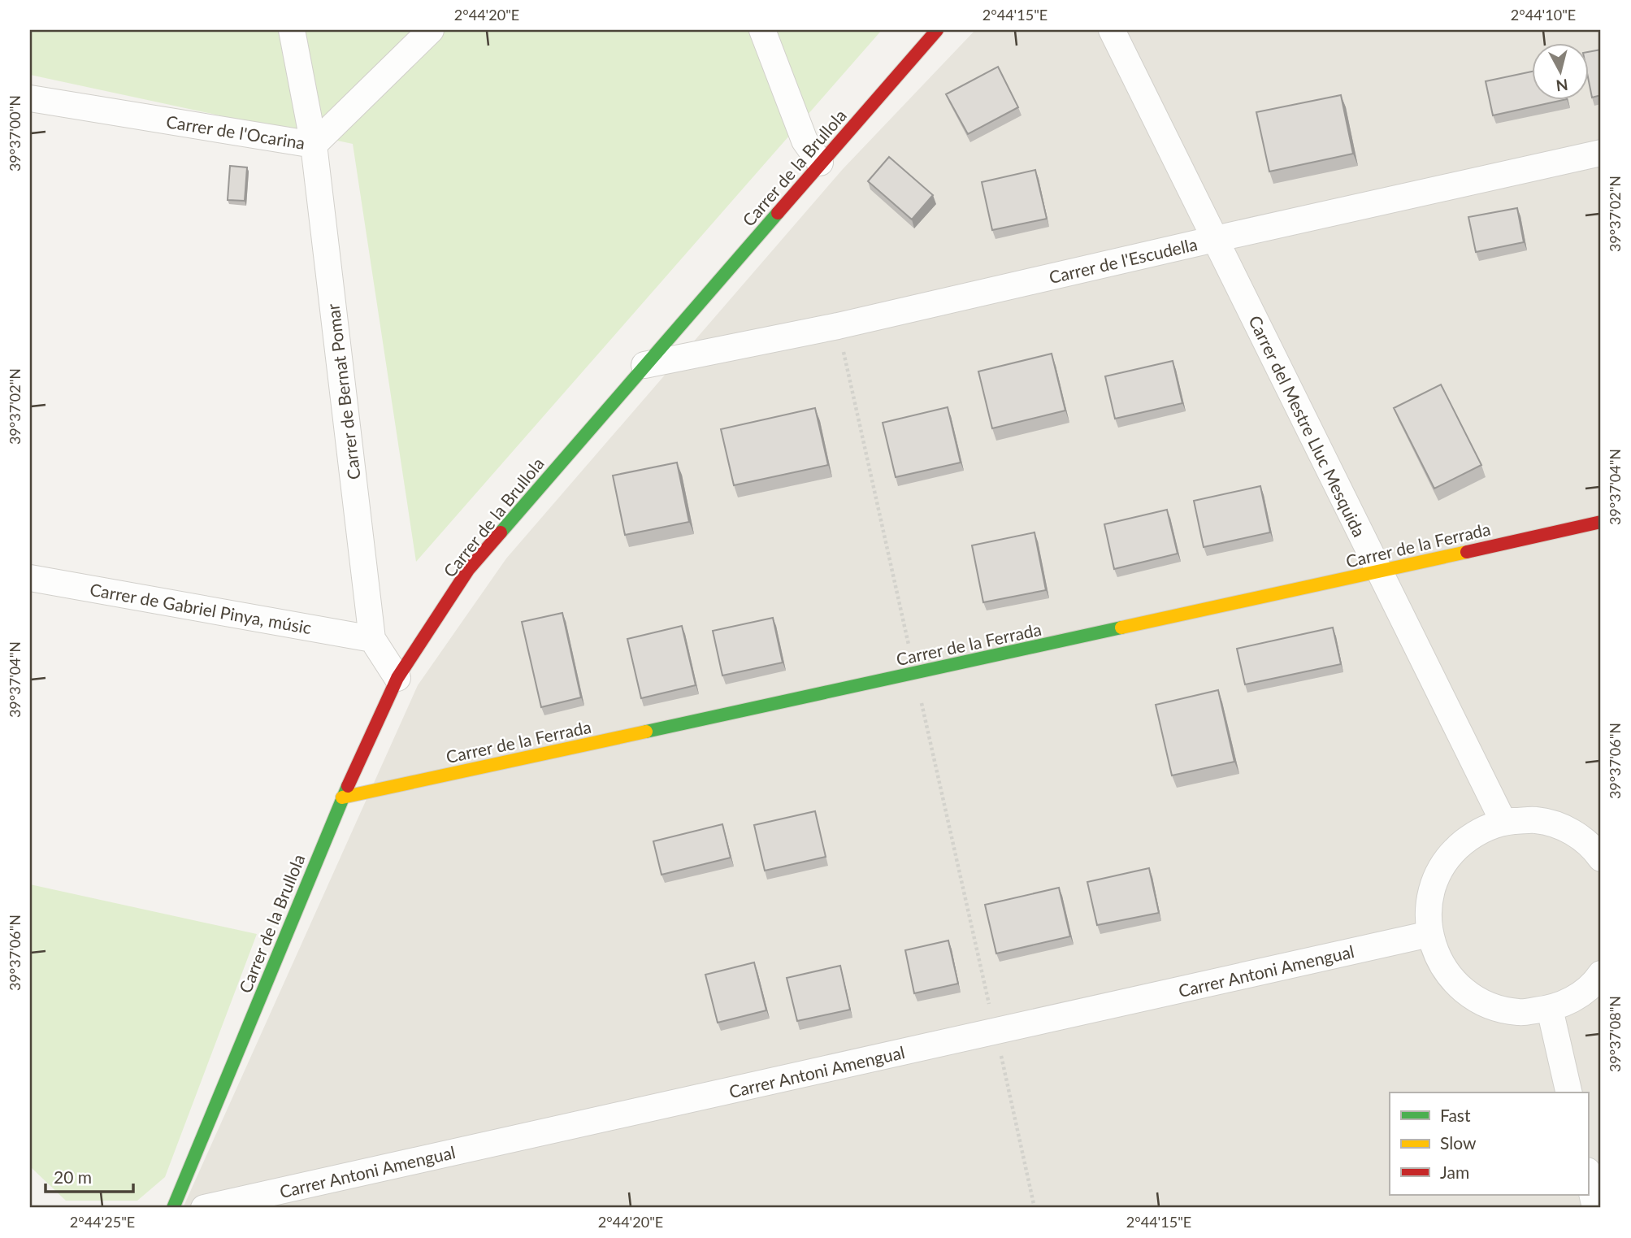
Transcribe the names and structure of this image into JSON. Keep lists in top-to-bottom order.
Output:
{
  "streets": {
    "street": [
      "Carrer de l'Ocarina",
      "Carrer de la Brullola",
      "Carrer de l'Escudella",
      "Carrer de Bernat Pomar",
      "Carrer del Mestre Lluc Mesquida",
      "Carrer de la Ferrada",
      "Carrer de Gabriel Pinya, músic",
      "Carrer Antoni Amengual"
    ]
  },
  "crossings": [
    ["Carrer de l'Ocarina", "Carrer de Bernat Pomar"],
    ["Carrer de la Brullola", "Carrer de l'Escudella"],
    ["Carrer de la Brullola", "Carrer de la Ferrada"],
    ["Carrer de l'Escudella", "Carrer del Mestre Lluc Mesquida"],
    ["Carrer de Bernat Pomar", "Carrer de Gabriel Pinya, músic"],
    ["Carrer del Mestre Lluc Mesquida", "Carrer de la Ferrada"]
  ],
  "legend": ["Fast", "Slow", "Jam"],
  "scale_bar": "20 m",
  "north": "bottom",
  "coordinates": [
    "2°44'20\"E",
    "2°44'15\"E",
    "2°44'10\"E",
    "39°37'00\"N",
    "39°37'02\"N",
    "39°37'04\"N",
    "39°37'06\"N",
    "39°37'08\"N",
    "2°44'25\"E"
  ]
}
